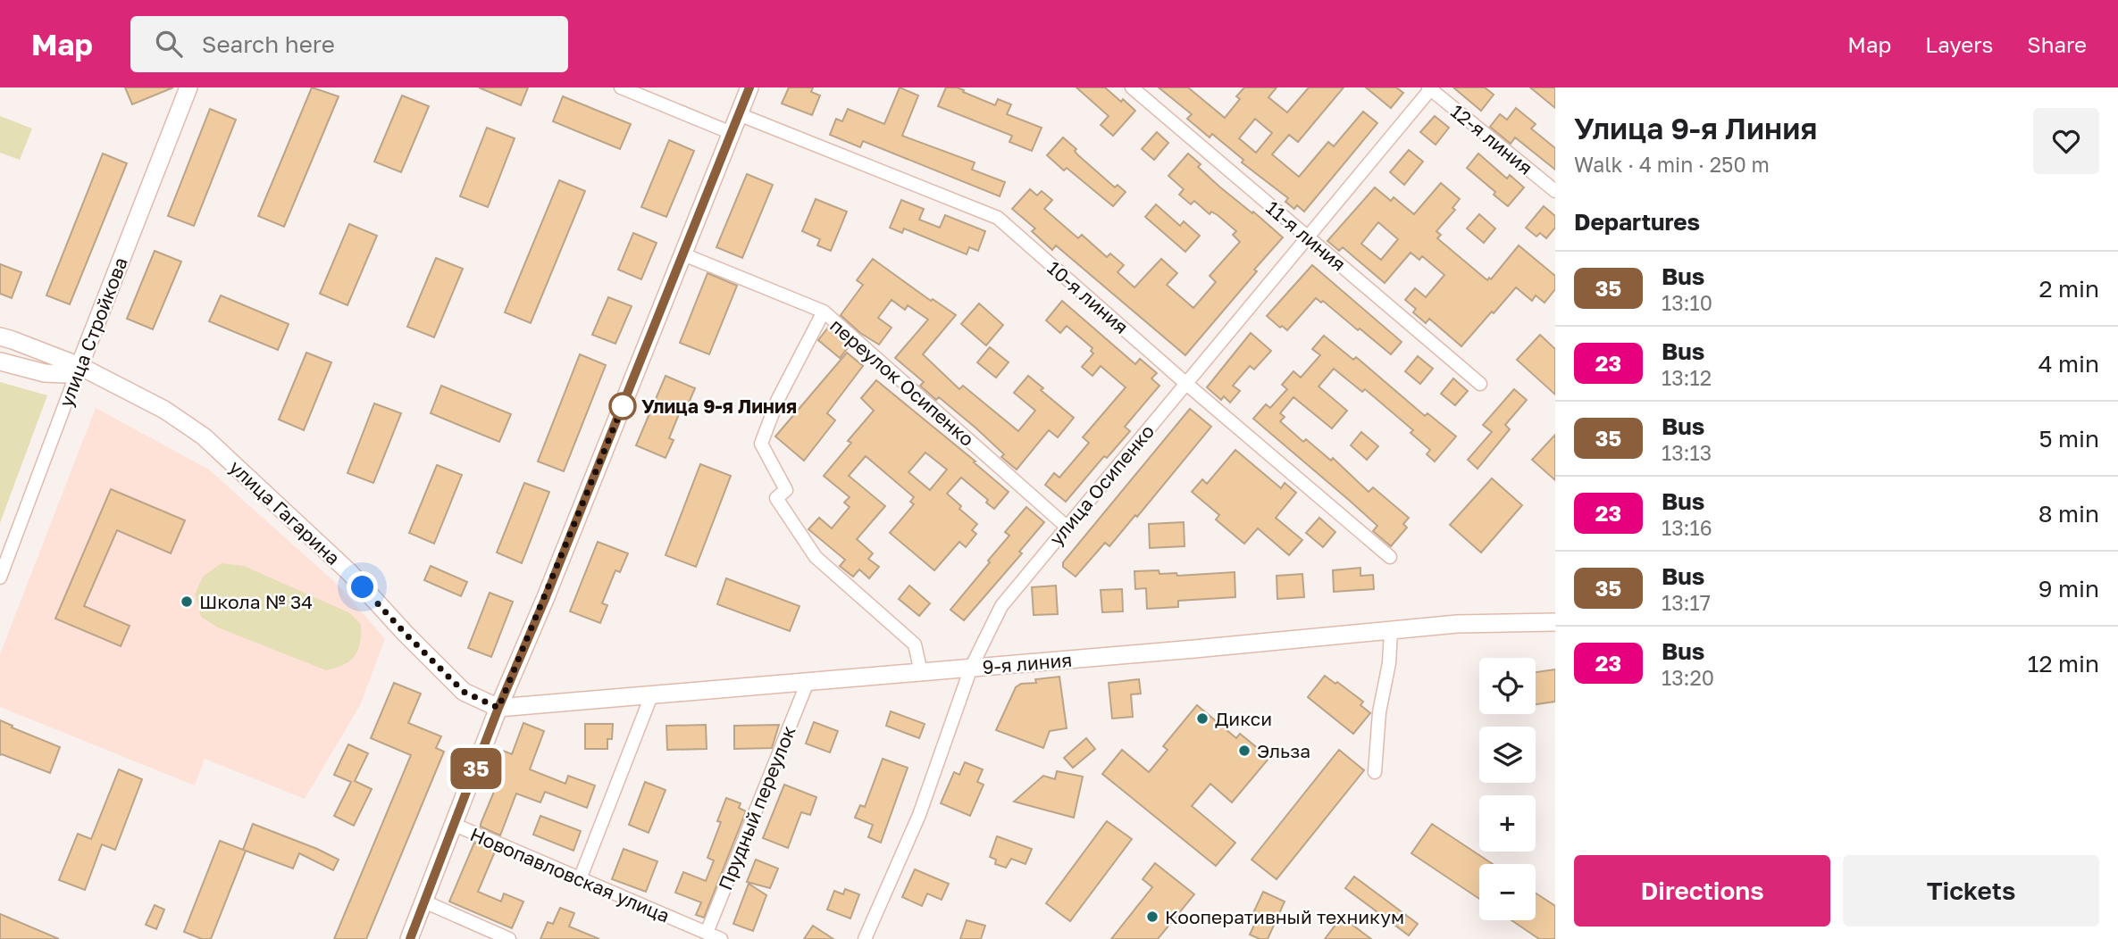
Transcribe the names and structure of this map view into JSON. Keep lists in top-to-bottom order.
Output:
{
  "streets": {
    "street": [
      "12-я линия",
      "11-я линия",
      "10-я линия",
      "улица Стройкова",
      "переулок Осипенко",
      "улица Осипенко",
      "улица Гагарина",
      "9-я линия",
      "Прудный переулок",
      "Новопавловская улица"
    ]
  },
  "crossings": [
    ["12-я линия", "улица Осипенко"],
    ["11-я линия", "улица Осипенко"],
    ["10-я линия", "улица Осипенко"],
    ["улица Стройкова", "улица Гагарина"],
    ["переулок Осипенко", "улица Осипенко"],
    ["улица Осипенко", "9-я линия"],
    ["улица Гагарина", "9-я линия"],
    ["9-я линия", "Прудный переулок"],
    ["Прудный переулок", "Новопавловская улица"]
  ],
  "places": [
    "Улица 9-я Линия",
    "Школа № 34",
    "Дикси",
    "Эльза",
    "Кооперативный техникум"
  ],
  "lines": ["bus line 35"],
  "page": {
    "header": "Map",
    "search": "Search here",
    "nav": ["Map", "Layers", "Share"],
    "on_map": "35",
    "heading": [
      ["Улица 9-я Линия", "Walk · 4 min · 250 m"],
      "Departures"
    ],
    "list": [
      {
        "mark": "35",
        "name": "Bus",
        "note": "13:10",
        "value": "2 min"
      },
      {
        "mark": "23",
        "name": "Bus",
        "note": "13:12",
        "value": "4 min"
      },
      {
        "mark": "35",
        "name": "Bus",
        "note": "13:13",
        "value": "5 min"
      },
      {
        "mark": "23",
        "name": "Bus",
        "note": "13:16",
        "value": "8 min"
      },
      {
        "mark": "35",
        "name": "Bus",
        "note": "13:17",
        "value": "9 min"
      },
      {
        "mark": "23",
        "name": "Bus",
        "note": "13:20",
        "value": "12 min"
      }
    ],
    "map_buttons": ["+", "−"],
    "buttons": ["Directions", "Tickets"]
  }
}
